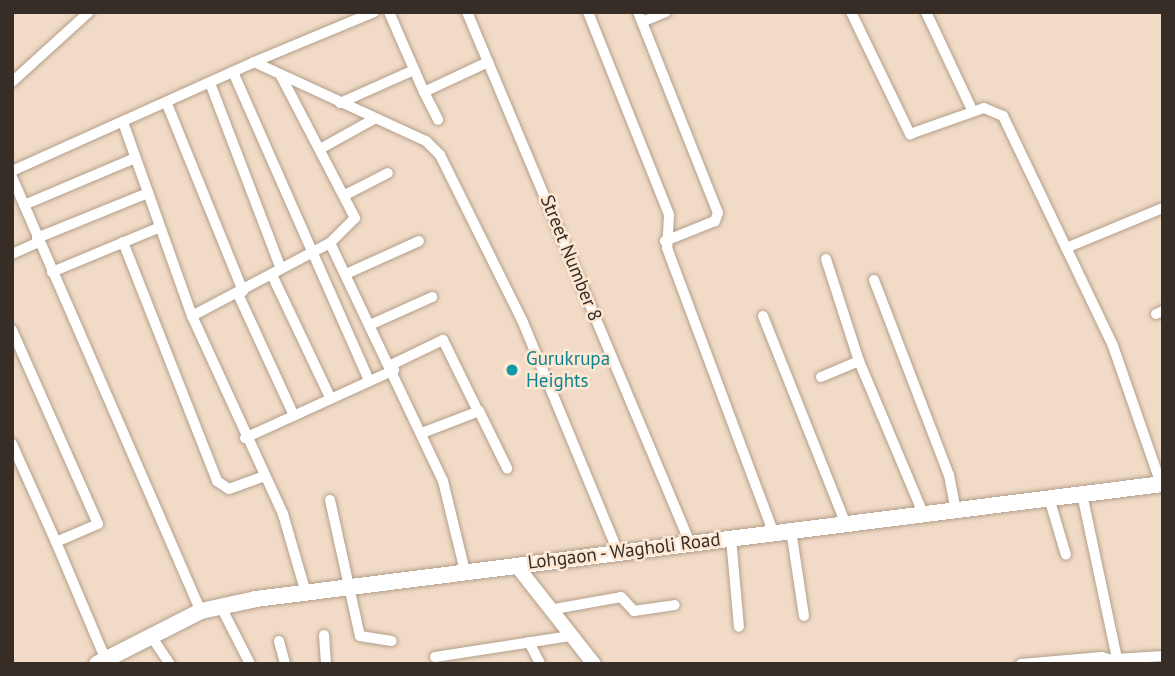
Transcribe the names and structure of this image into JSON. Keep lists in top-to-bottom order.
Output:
{
  "streets": {
    "main road": ["Lohgaon - Wagholi Road"],
    "street": ["Street Number 8"]
  },
  "crossings": [
    ["Street Number 8", "Lohgaon - Wagholi Road"]
  ],
  "places": ["Gurukrupa Heights"]
}
